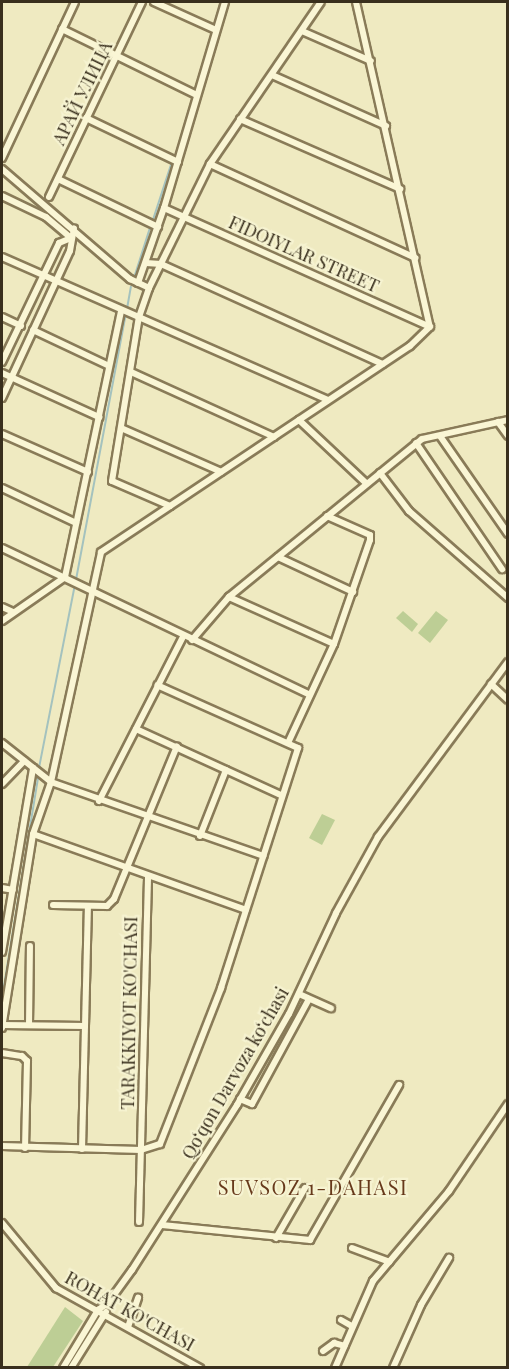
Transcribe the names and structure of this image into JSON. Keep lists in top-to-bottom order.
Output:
{
  "streets": {
    "street": [
      "АРАЙ УЛИЦА",
      "FIDOIYLAR STREET",
      "TARAKKIYOT KO'CHASI",
      "Qoʻqon Darvoza koʻchasi",
      "ROHAT KO'CHASI"
    ]
  },
  "crossings": [
    ["Qoʻqon Darvoza koʻchasi", "ROHAT KO'CHASI"]
  ],
  "districts": ["SUVSOZ 1-DAHASI"]
}
